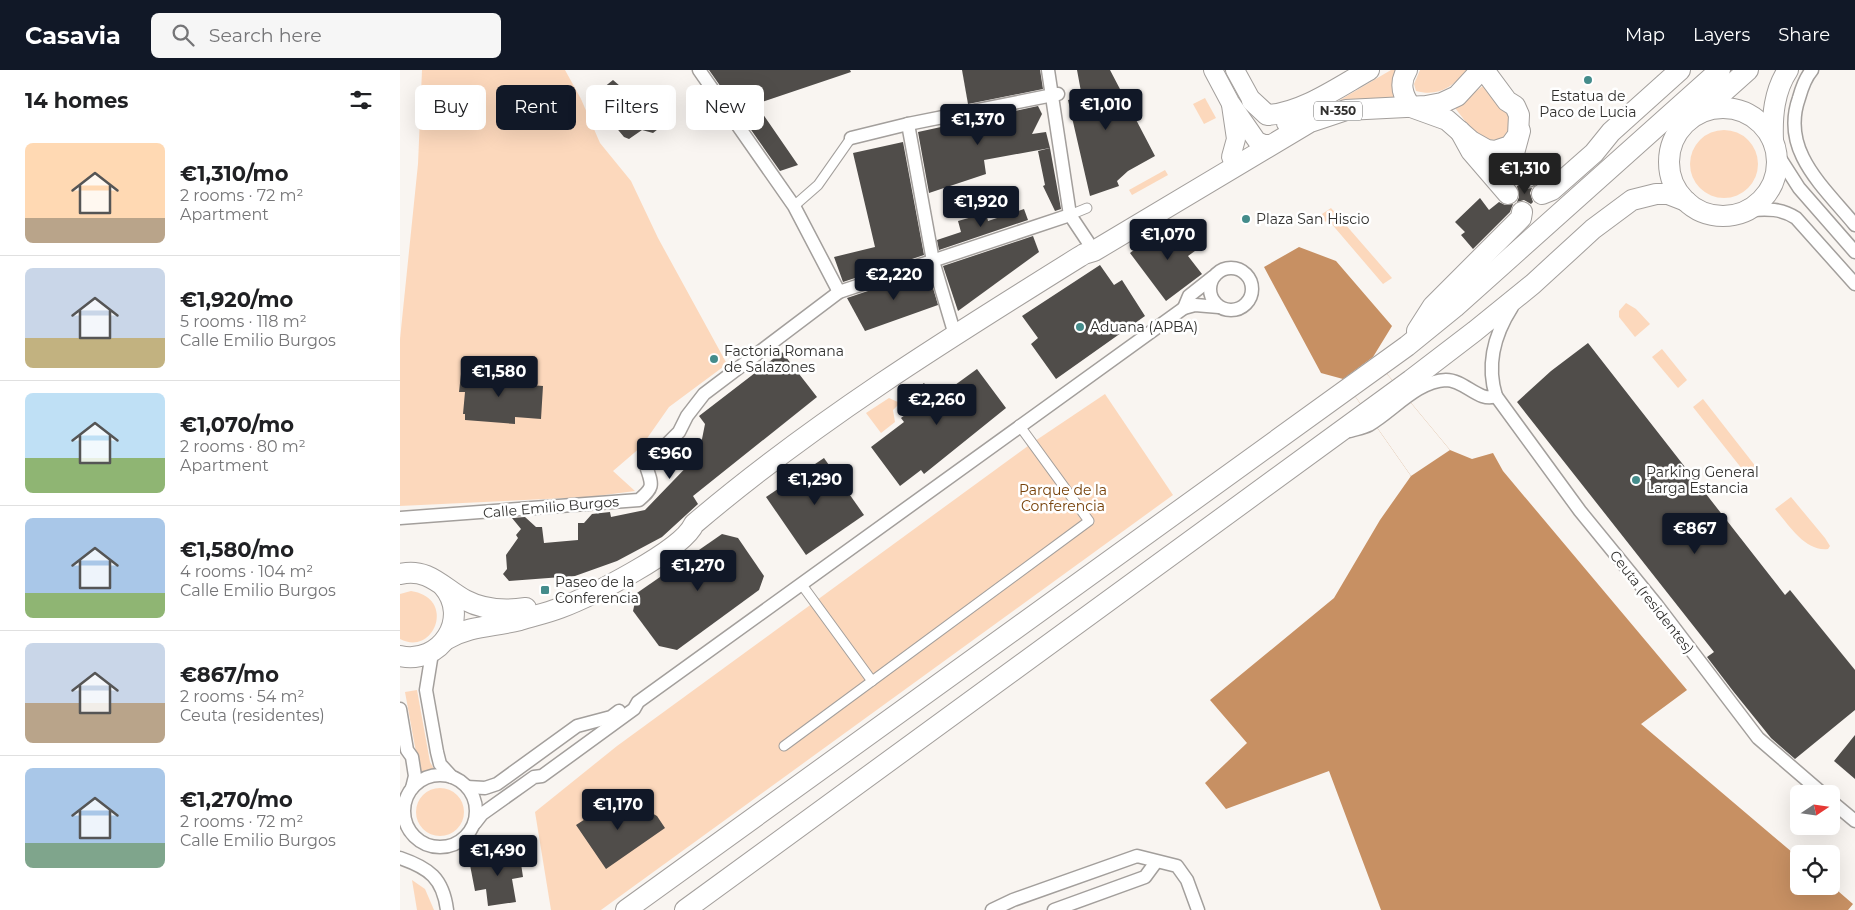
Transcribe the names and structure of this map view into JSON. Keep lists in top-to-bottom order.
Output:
{
  "streets": {
    "main road": ["N-350"],
    "street": ["Calle Emilio Burgos", "Ceuta (residentes)"]
  },
  "parks": ["Parque de la Conferencia"],
  "places": {
    "other": [
      "Estatua de Paco de Lucia",
      "Plaza San Hiscio",
      "Aduana (APBA)",
      "Factoria Romana de Salazones",
      "Parking General Larga Estancia"
    ],
    "transit": ["Paseo de la Conferencia"]
  },
  "north": "right",
  "page": {
    "header": "Casavia",
    "search": "Search here",
    "nav": ["Map", "Layers", "Share"],
    "heading": "14 homes",
    "chip": [
      "Buy",
      "Rent",
      "Filters",
      "New"
    ],
    "price": [
      "€1,010",
      "€1,370",
      "€1,310",
      "€1,920",
      "€1,070",
      "€2,220",
      "€1,580",
      "€2,260",
      "€960",
      "€1,290",
      "€867",
      "€1,270",
      "€1,170",
      "€1,490"
    ],
    "list": [
      {
        "name": "€1,310/mo",
        "note": "2 rooms · 72 m² · Apartment"
      },
      {
        "name": "€1,920/mo",
        "note": "5 rooms · 118 m² · Calle Emilio Burgos"
      },
      {
        "name": "€1,070/mo",
        "note": "2 rooms · 80 m² · Apartment"
      },
      {
        "name": "€1,580/mo",
        "note": "4 rooms · 104 m² · Calle Emilio Burgos"
      },
      {
        "name": "€867/mo",
        "note": "2 rooms · 54 m² · Ceuta (residentes)"
      },
      {
        "name": "€1,270/mo",
        "note": "2 rooms · 72 m² · Calle Emilio Burgos"
      }
    ]
  }
}
